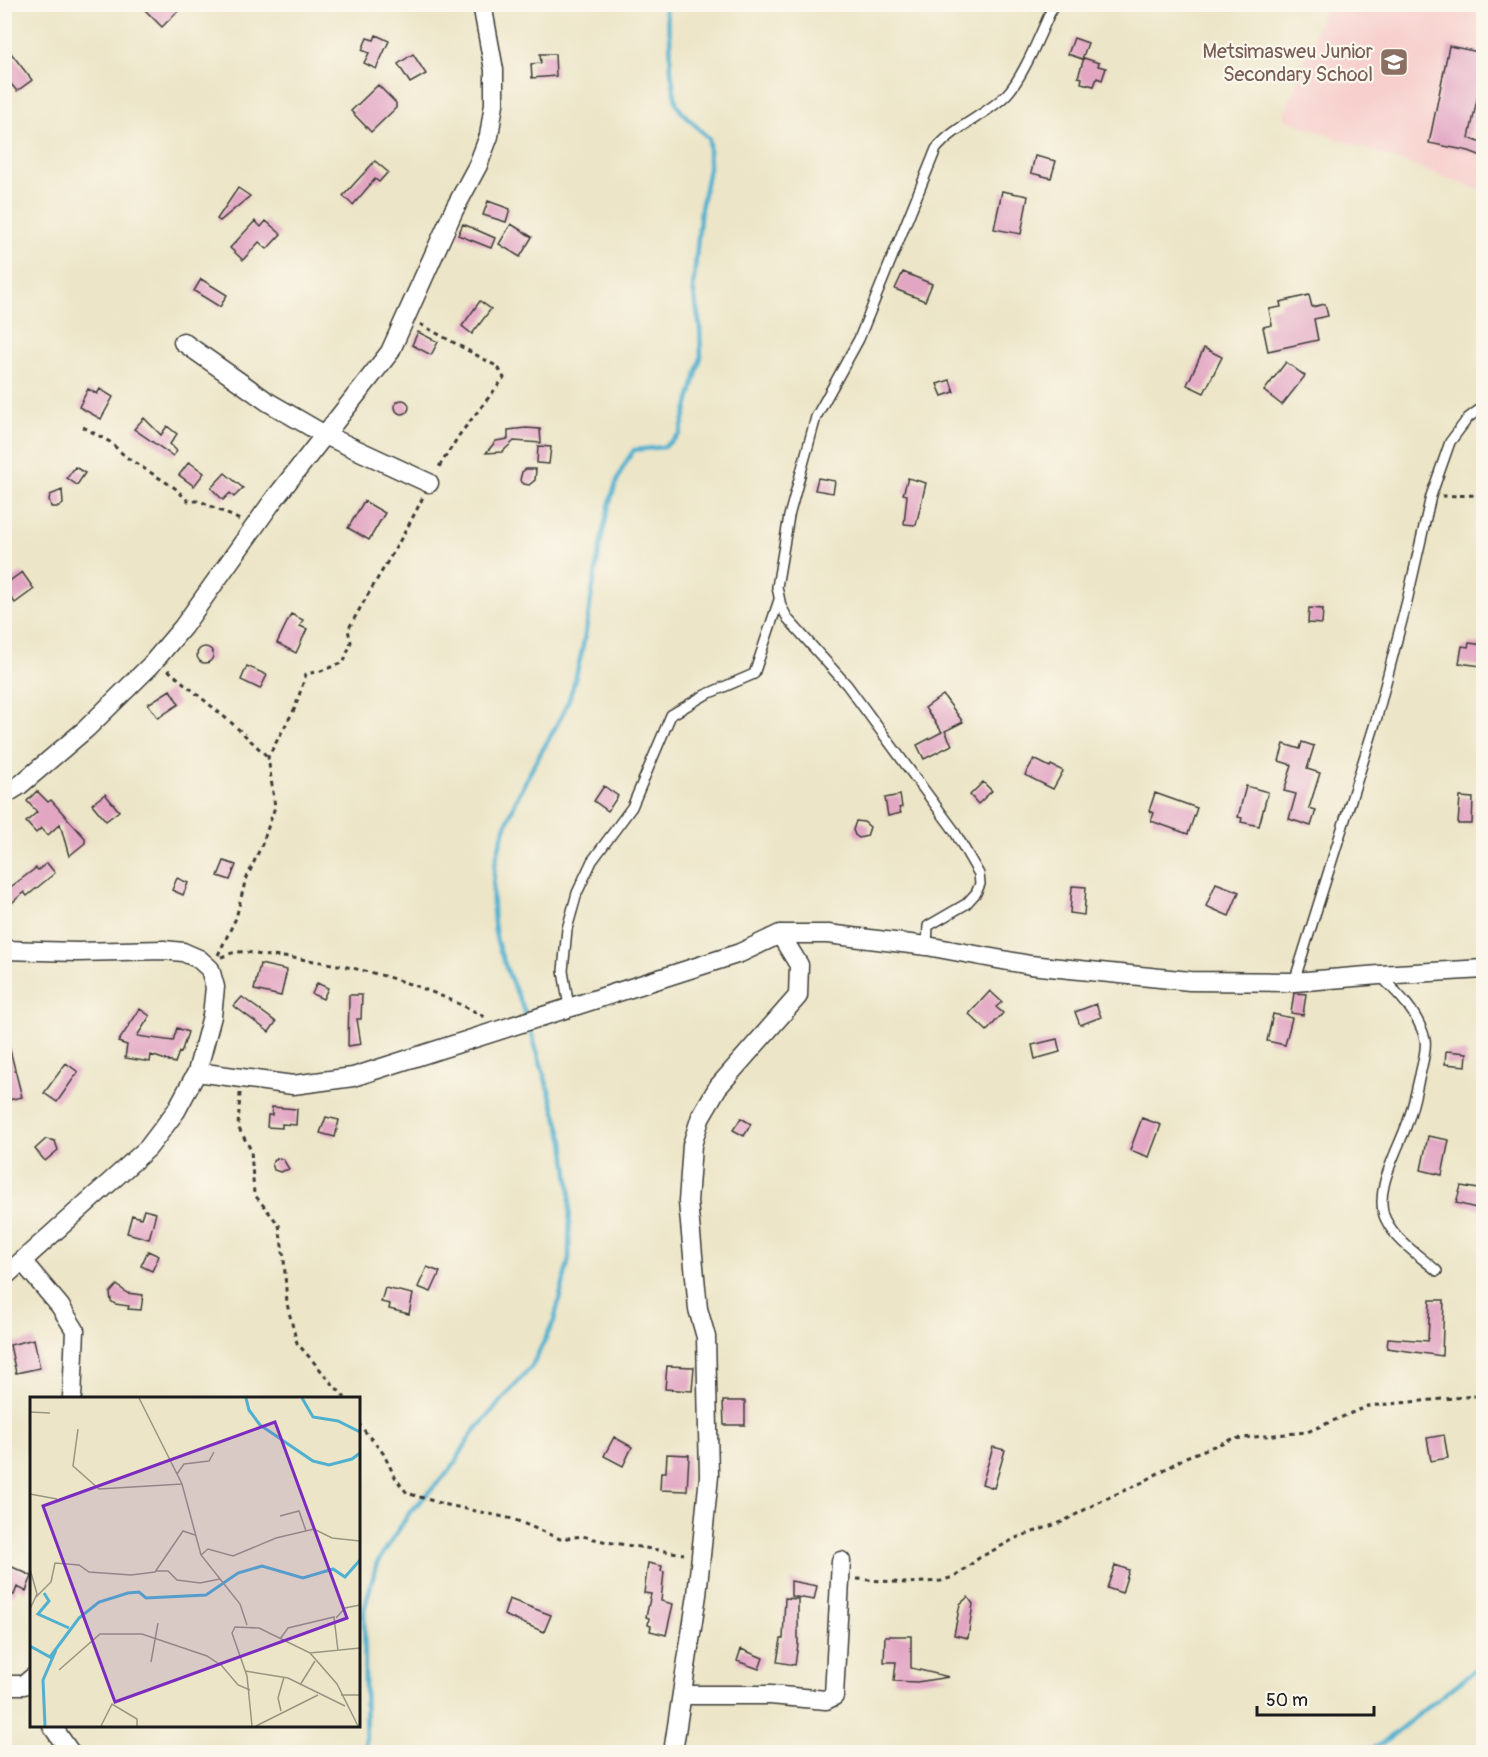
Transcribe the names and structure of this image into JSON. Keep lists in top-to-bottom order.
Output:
{
  "places": {
    "school or university": ["Metsimasweu Junior Secondary School"]
  },
  "scale_bar": "50 m"
}
